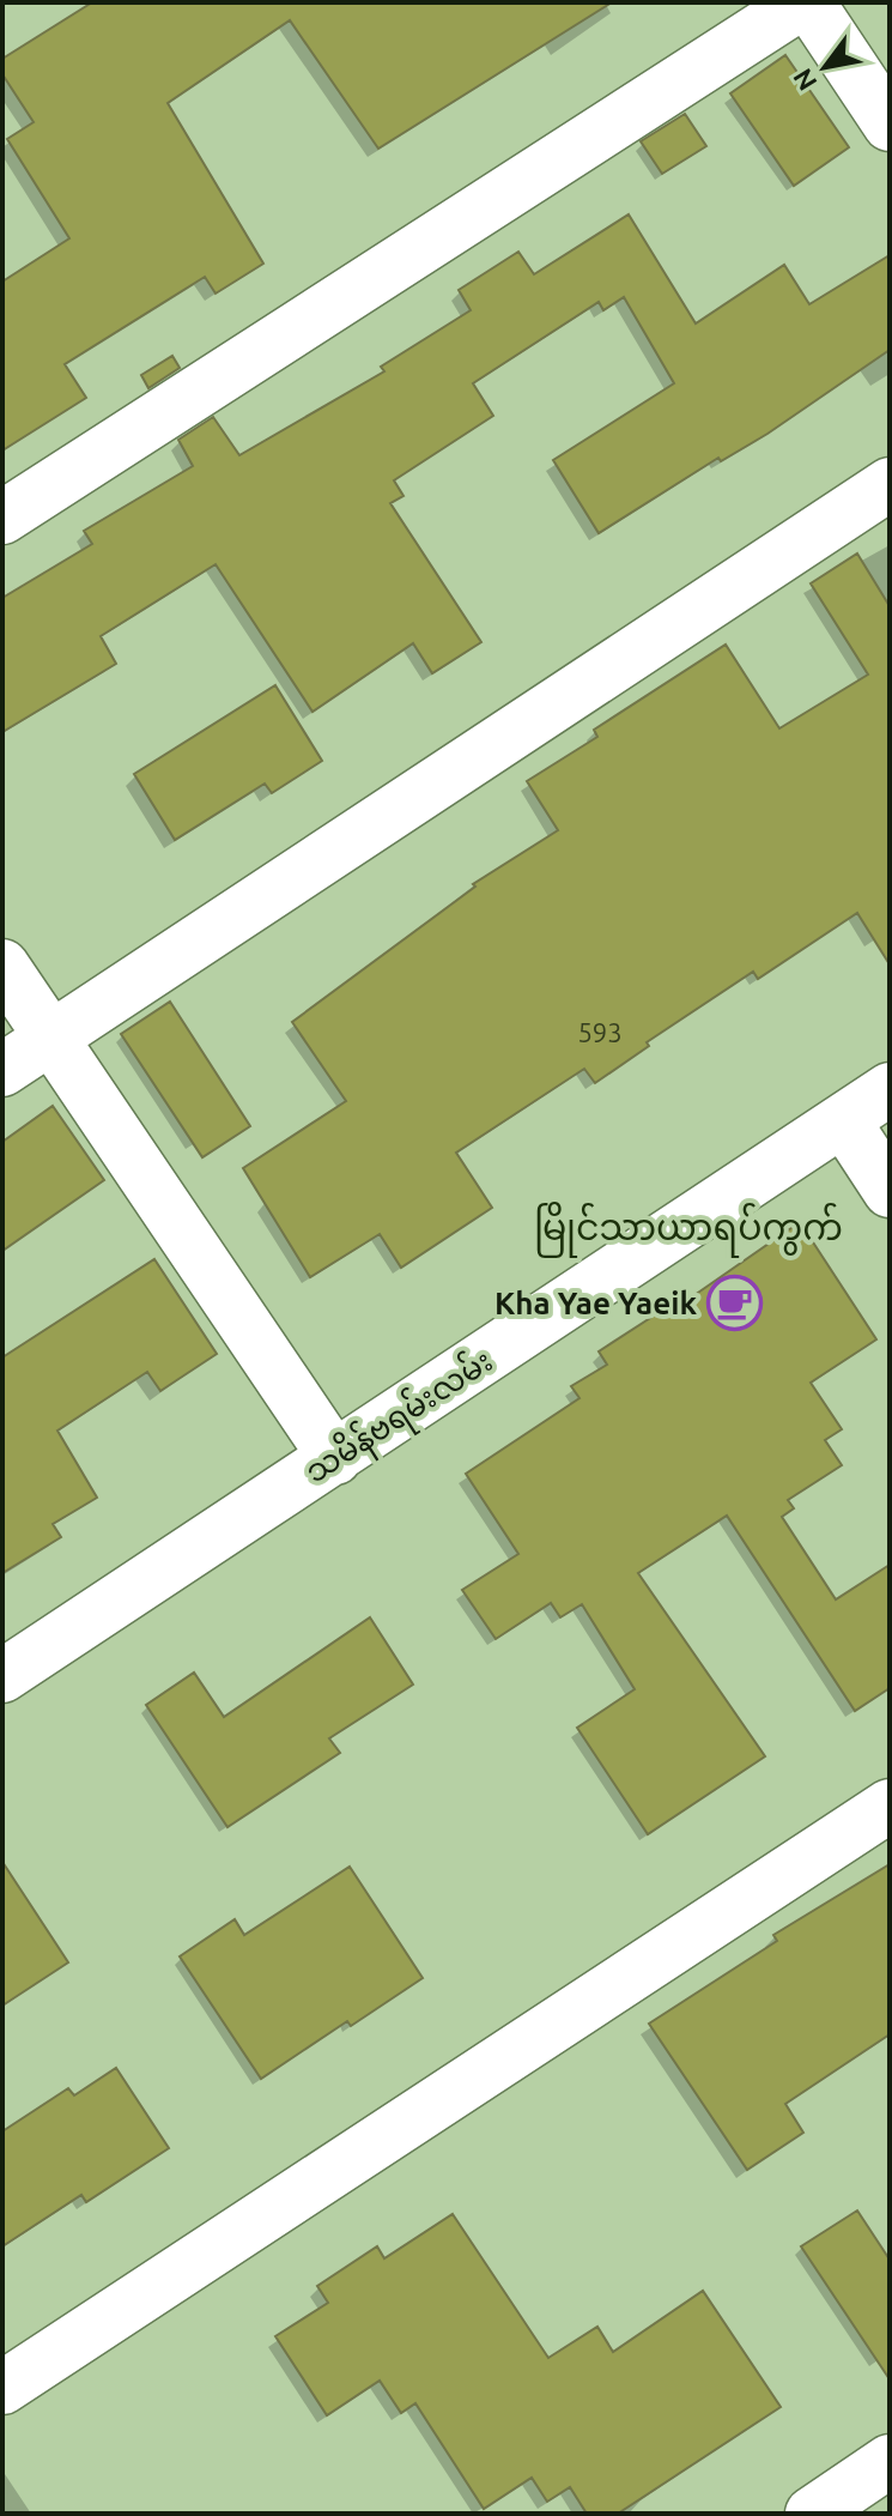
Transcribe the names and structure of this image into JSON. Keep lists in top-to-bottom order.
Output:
{
  "streets": {
    "street": ["သမိန်ဗရမ်းလမ်း"]
  },
  "districts": ["မြိုင်သာယာရပ်ကွက်"],
  "places": {
    "cafe": ["Kha Yae Yaeik"]
  },
  "house_numbers": ["593"],
  "north": "bottom left"
}
